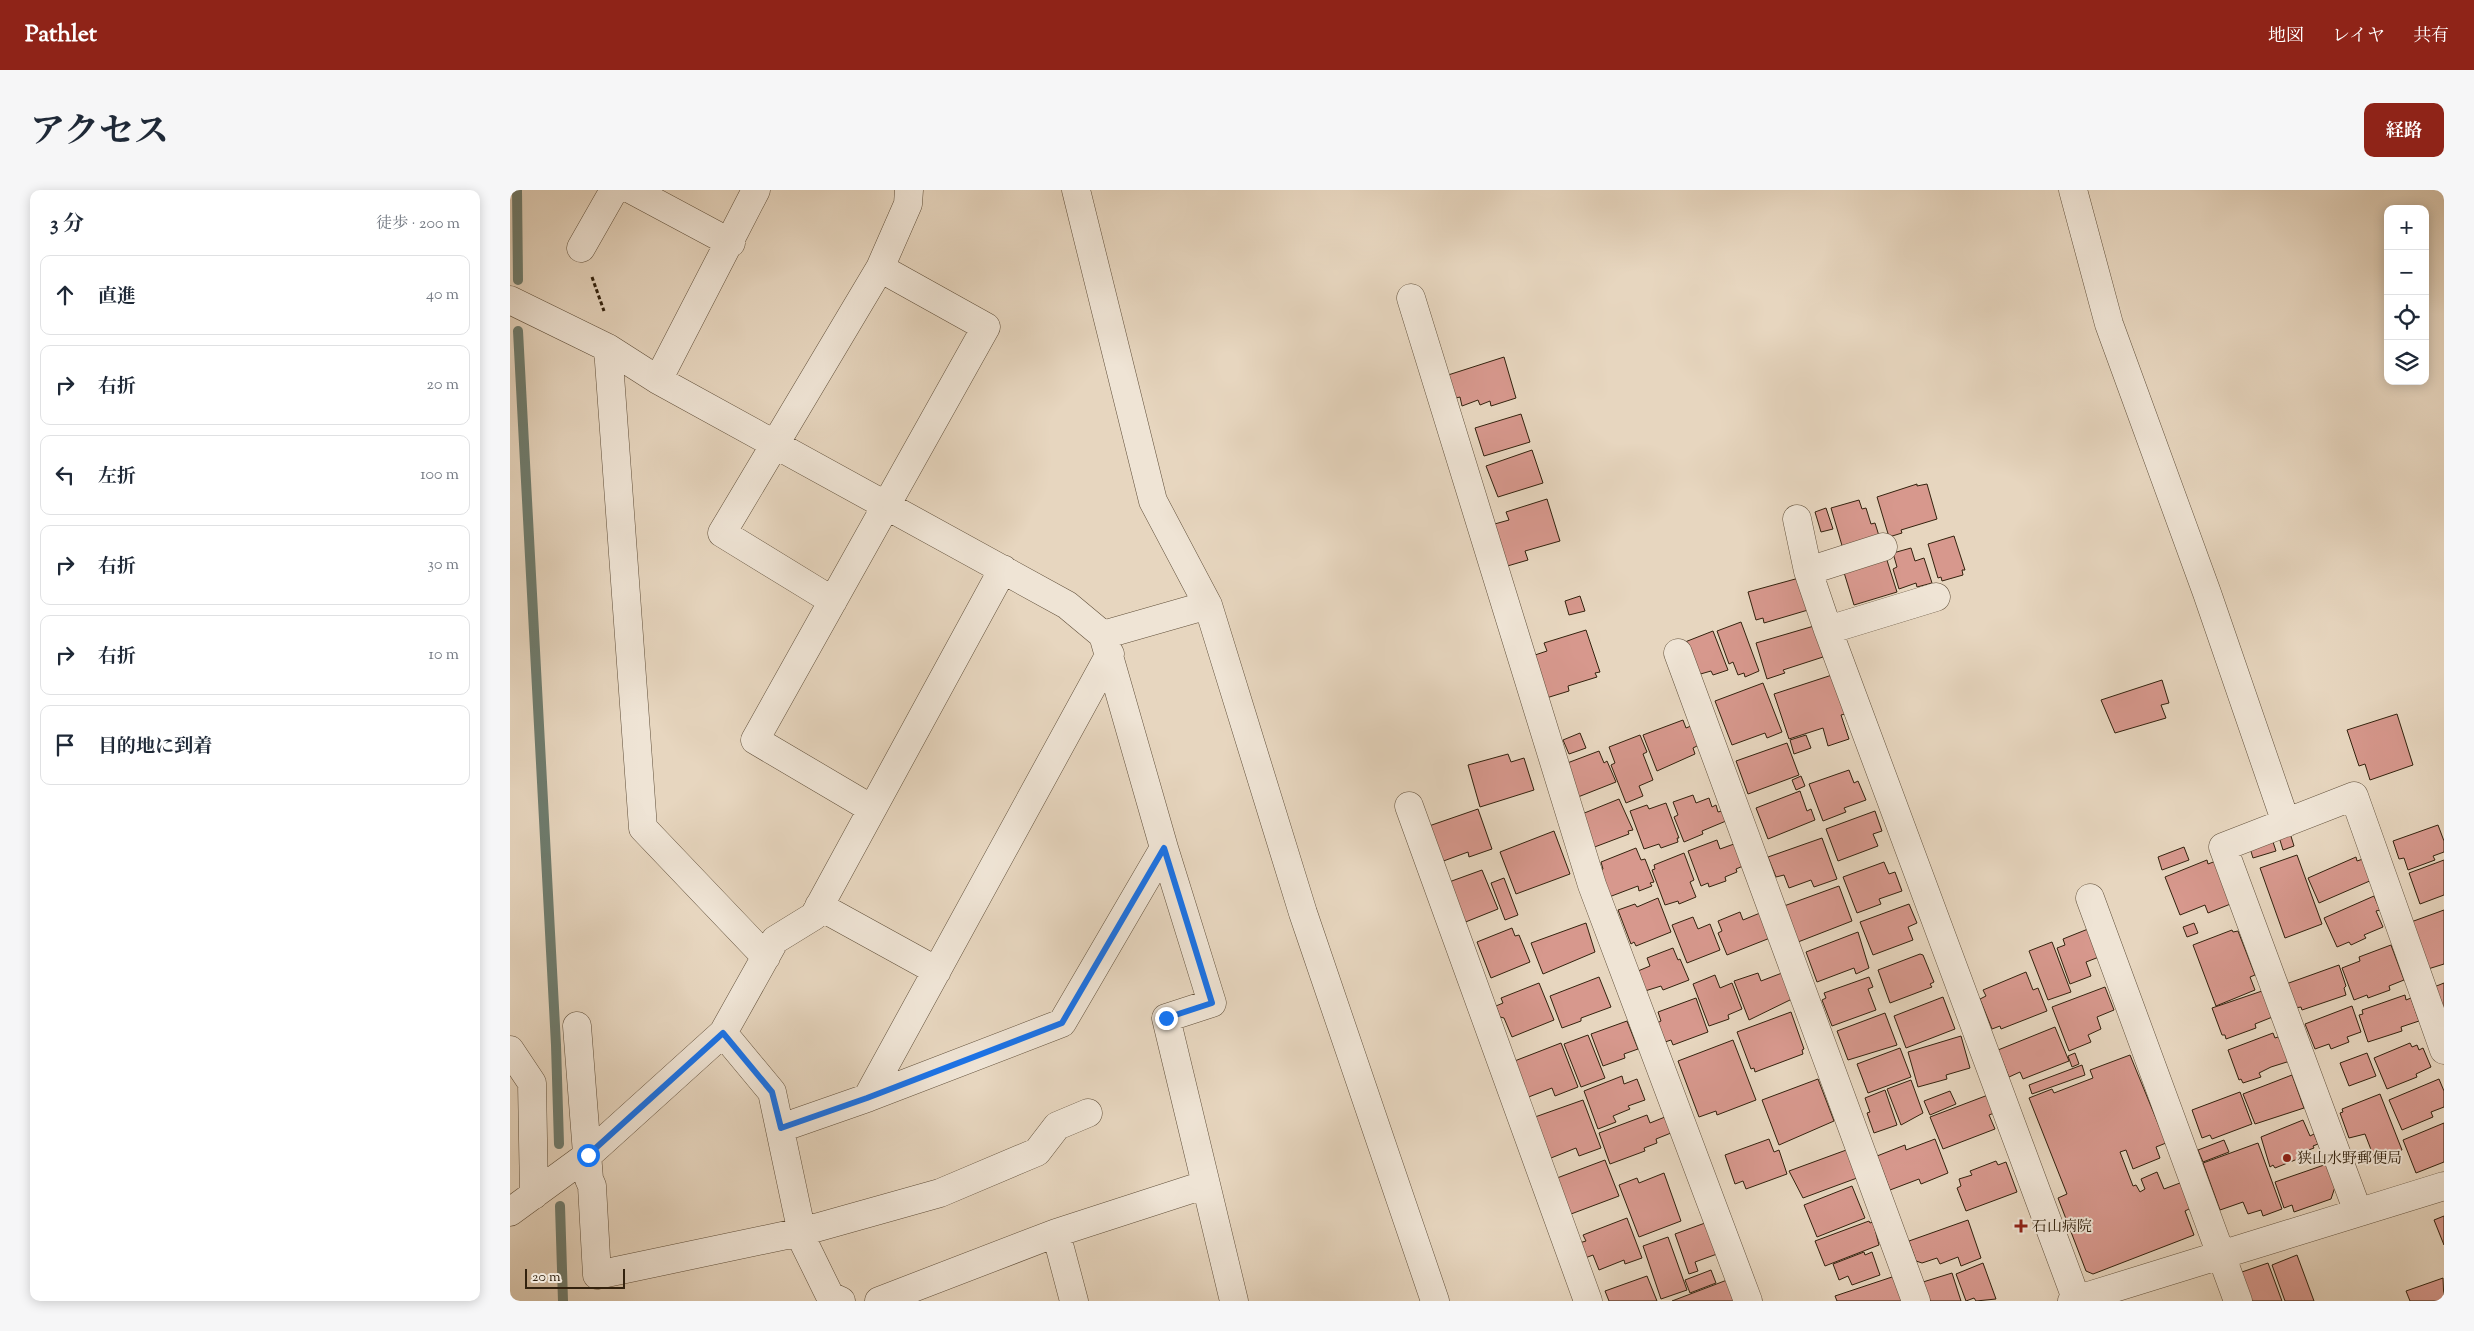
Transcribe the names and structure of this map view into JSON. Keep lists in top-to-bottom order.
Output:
{
  "places": {
    "other": ["狭山水野郵便局"],
    "health": ["石山病院"]
  },
  "scale_bar": "20 m",
  "page": {
    "header": "Pathlet",
    "nav": ["地図", "レイヤ", "共有"],
    "title": "アクセス",
    "buttons": "経路",
    "heading": ["3 分", "徒歩 · 200 m"],
    "map_buttons": ["+", "−"],
    "list": [
      ["直進", "40 m"],
      ["右折", "20 m"],
      ["左折", "100 m"],
      ["右折", "30 m"],
      ["右折", "10 m"],
      "目的地に到着"
    ],
    "scale": "20 m"
  }
}
